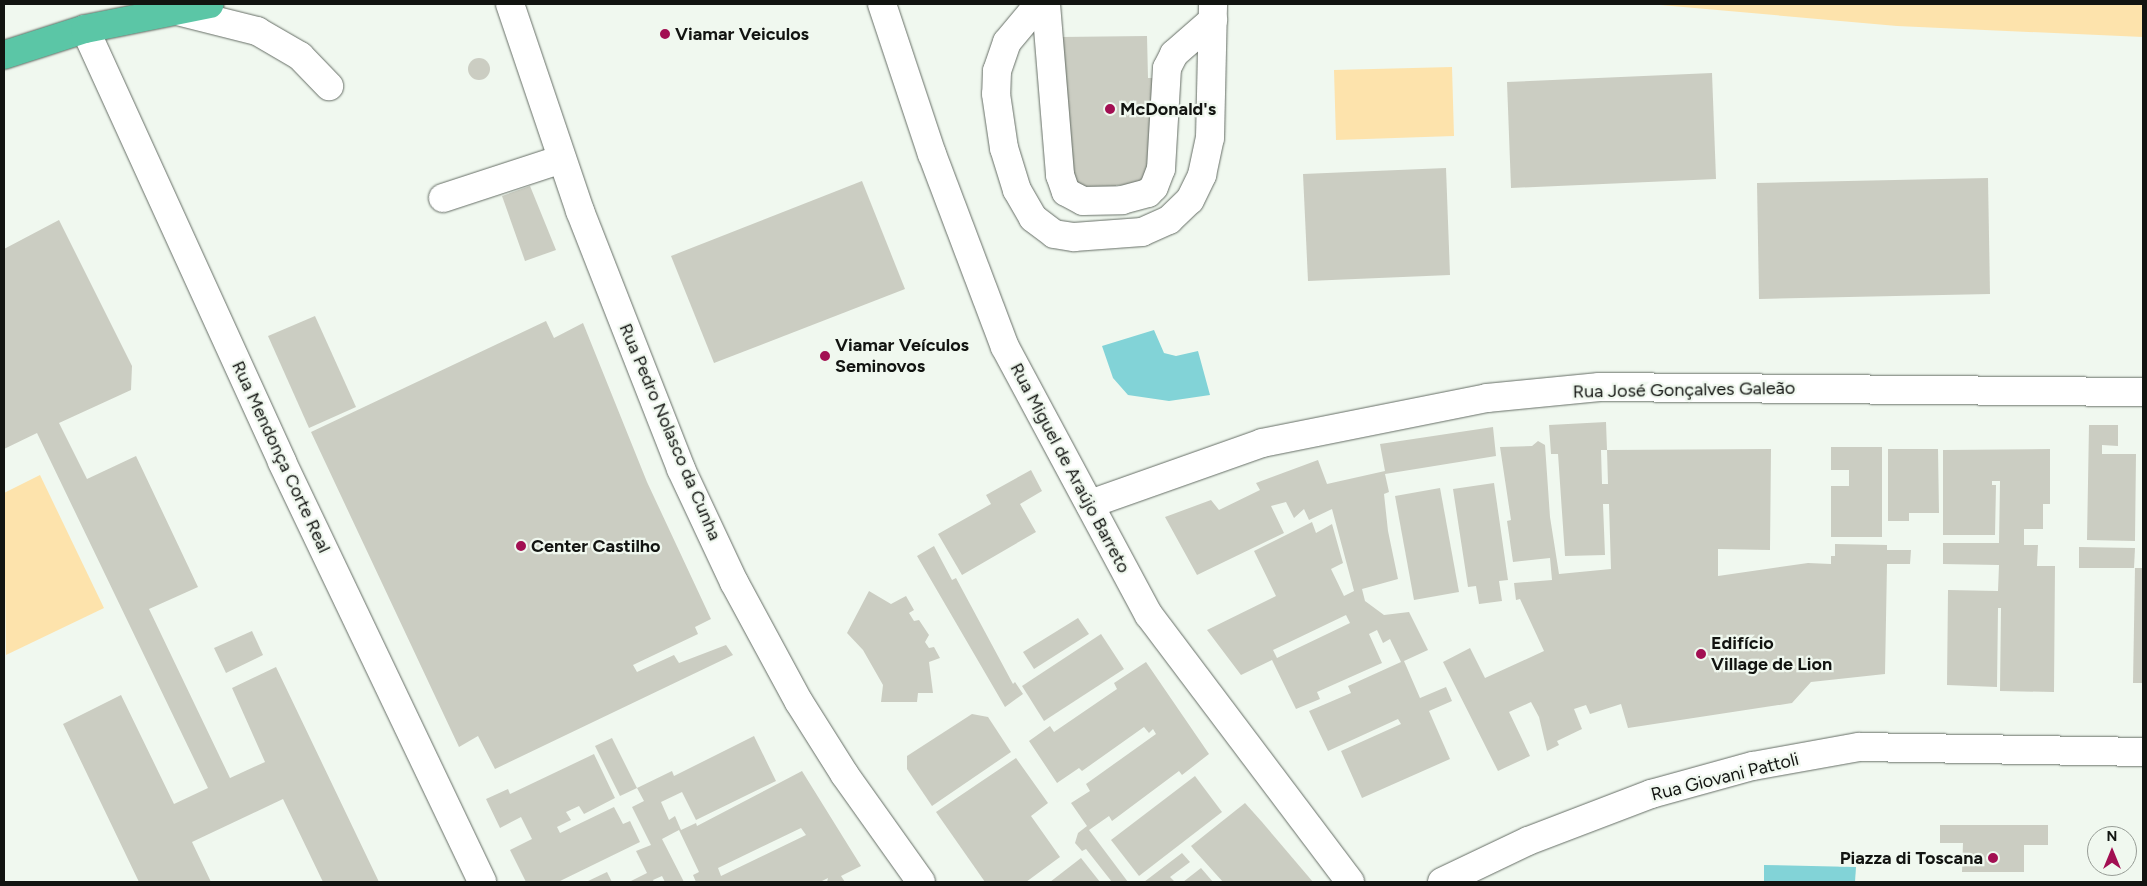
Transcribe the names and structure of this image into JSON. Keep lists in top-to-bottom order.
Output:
{
  "streets": {
    "street": [
      "Rua José Gonçalves Galeão",
      "Rua Pedro Nolasco da Cunha",
      "Rua Mendonça Corte Real",
      "Rua Miguel de Araújo Barreto",
      "Rua Giovani Pattoli"
    ]
  },
  "crossings": [
    ["Rua José Gonçalves Galeão", "Rua Miguel de Araújo Barreto"]
  ],
  "places": [
    "Viamar Veiculos",
    "McDonald's",
    "Viamar Veículos Seminovos",
    "Center Castilho",
    "Edifício Village de Lion",
    "Piazza di Toscana"
  ],
  "north": "top"
}
